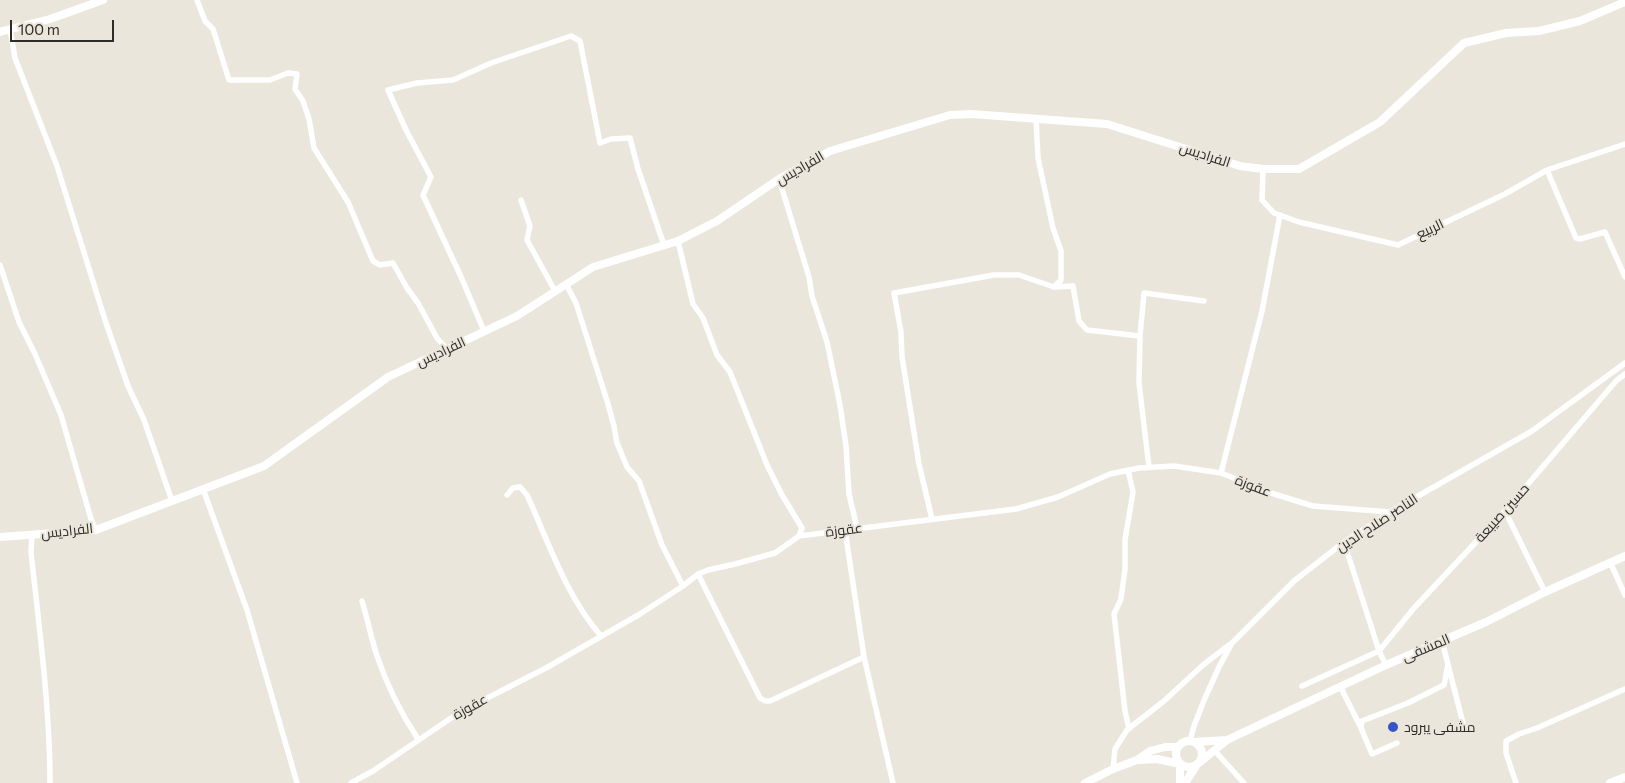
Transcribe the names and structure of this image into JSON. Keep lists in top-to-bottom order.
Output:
{
  "streets": {
    "street": [
      "الفراديس",
      "الربيع",
      "عقوزة",
      "حسين صيبعة",
      "الناصر صلاح الدين",
      "المشفى"
    ]
  },
  "crossings": [
    ["الفراديس", "الربيع"],
    ["عقوزة", "الناصر صلاح الدين"]
  ],
  "places": ["مشفى يبرود"],
  "scale_bar": "100 m"
}
